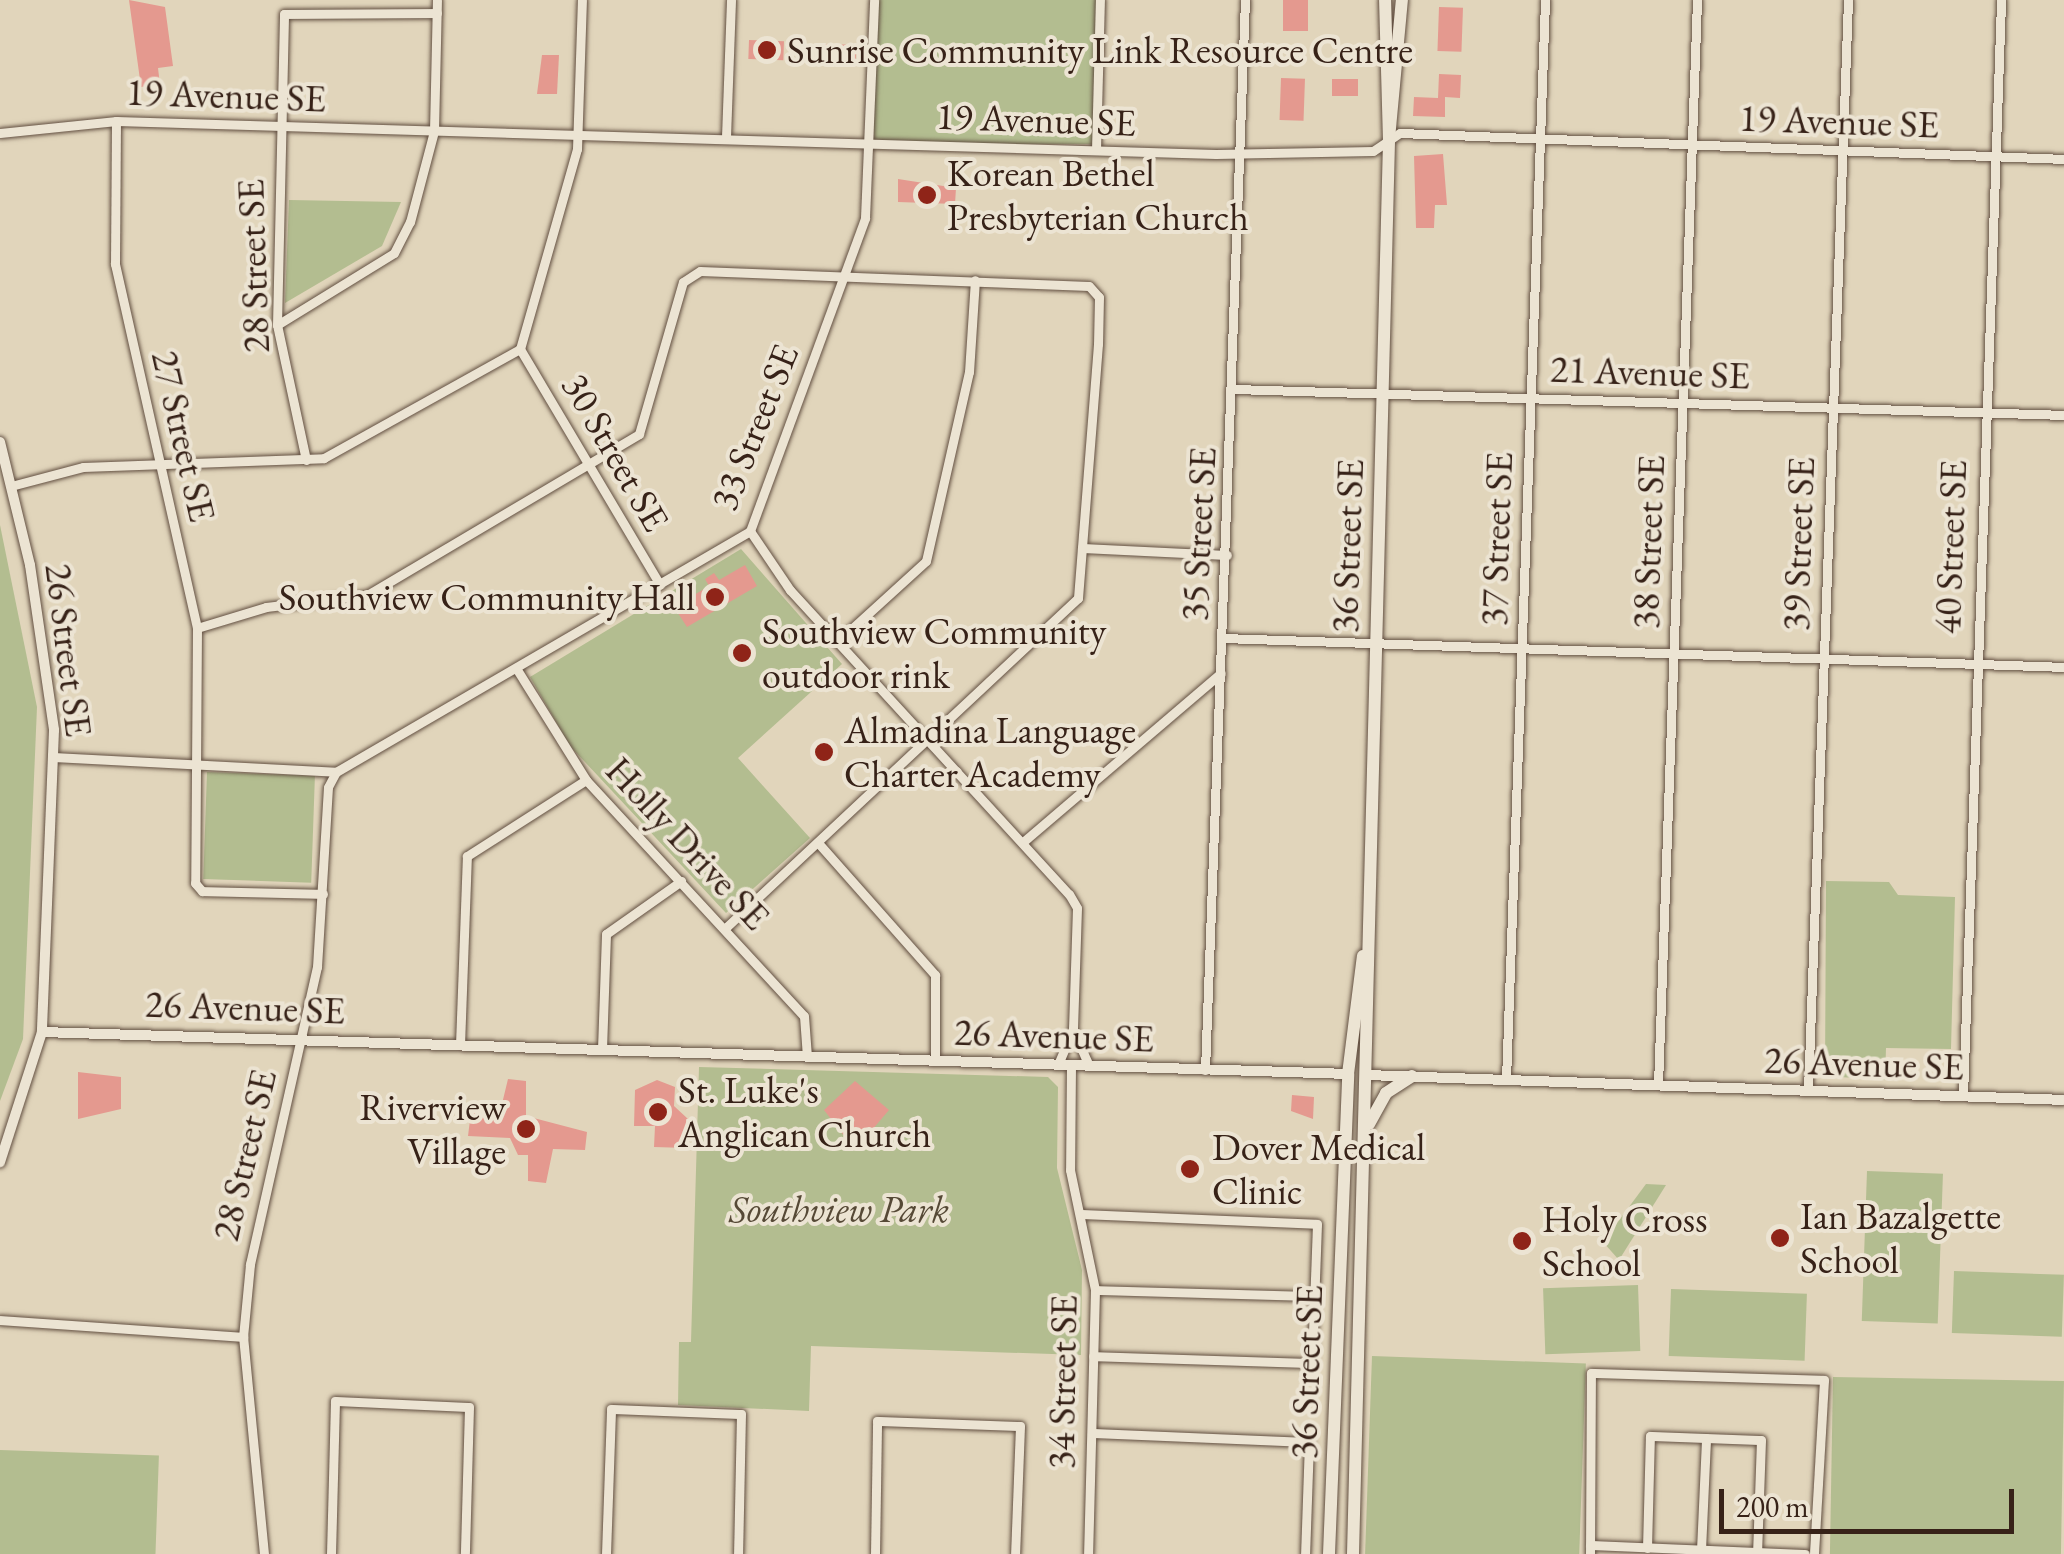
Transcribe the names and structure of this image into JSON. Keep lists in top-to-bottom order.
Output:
{
  "streets": {
    "main road": ["36 Street SE"],
    "street": [
      "19 Avenue SE",
      "28 Street SE",
      "21 Avenue SE",
      "33 Street SE",
      "27 Street SE",
      "30 Street SE",
      "35 Street SE",
      "37 Street SE",
      "38 Street SE",
      "39 Street SE",
      "40 Street SE",
      "26 Street SE",
      "Holly Drive SE",
      "26 Avenue SE",
      "34 Street SE"
    ]
  },
  "crossings": [
    ["19 Avenue SE", "28 Street SE"],
    ["19 Avenue SE", "33 Street SE"],
    ["19 Avenue SE", "27 Street SE"],
    ["19 Avenue SE", "35 Street SE"],
    ["19 Avenue SE", "37 Street SE"],
    ["19 Avenue SE", "38 Street SE"],
    ["19 Avenue SE", "39 Street SE"],
    ["19 Avenue SE", "36 Street SE"],
    ["19 Avenue SE", "40 Street SE"],
    ["28 Street SE", "33 Street SE"],
    ["28 Street SE", "27 Street SE"],
    ["28 Street SE", "26 Avenue SE"],
    ["21 Avenue SE", "35 Street SE"],
    ["21 Avenue SE", "37 Street SE"],
    ["21 Avenue SE", "38 Street SE"],
    ["21 Avenue SE", "39 Street SE"],
    ["21 Avenue SE", "36 Street SE"],
    ["21 Avenue SE", "40 Street SE"],
    ["33 Street SE", "30 Street SE"],
    ["33 Street SE", "Holly Drive SE"],
    ["35 Street SE", "26 Avenue SE"],
    ["37 Street SE", "26 Avenue SE"],
    ["38 Street SE", "26 Avenue SE"],
    ["39 Street SE", "26 Avenue SE"],
    ["36 Street SE", "26 Avenue SE"],
    ["40 Street SE", "26 Avenue SE"],
    ["26 Street SE", "26 Avenue SE"],
    ["Holly Drive SE", "26 Avenue SE"],
    ["26 Avenue SE", "34 Street SE"]
  ],
  "parks": ["Southview Park"],
  "places": [
    "Sunrise Community Link Resource Centre",
    "Korean Bethel Presbyterian Church",
    "Southview Community Hall",
    "Southview Community outdoor rink",
    "Almadina Language Charter Academy",
    "St. Luke's Anglican Church",
    "Riverview Village",
    "Dover Medical Clinic",
    "Ian Bazalgette School",
    "Holy Cross School"
  ],
  "scale_bar": "200 m"
}
